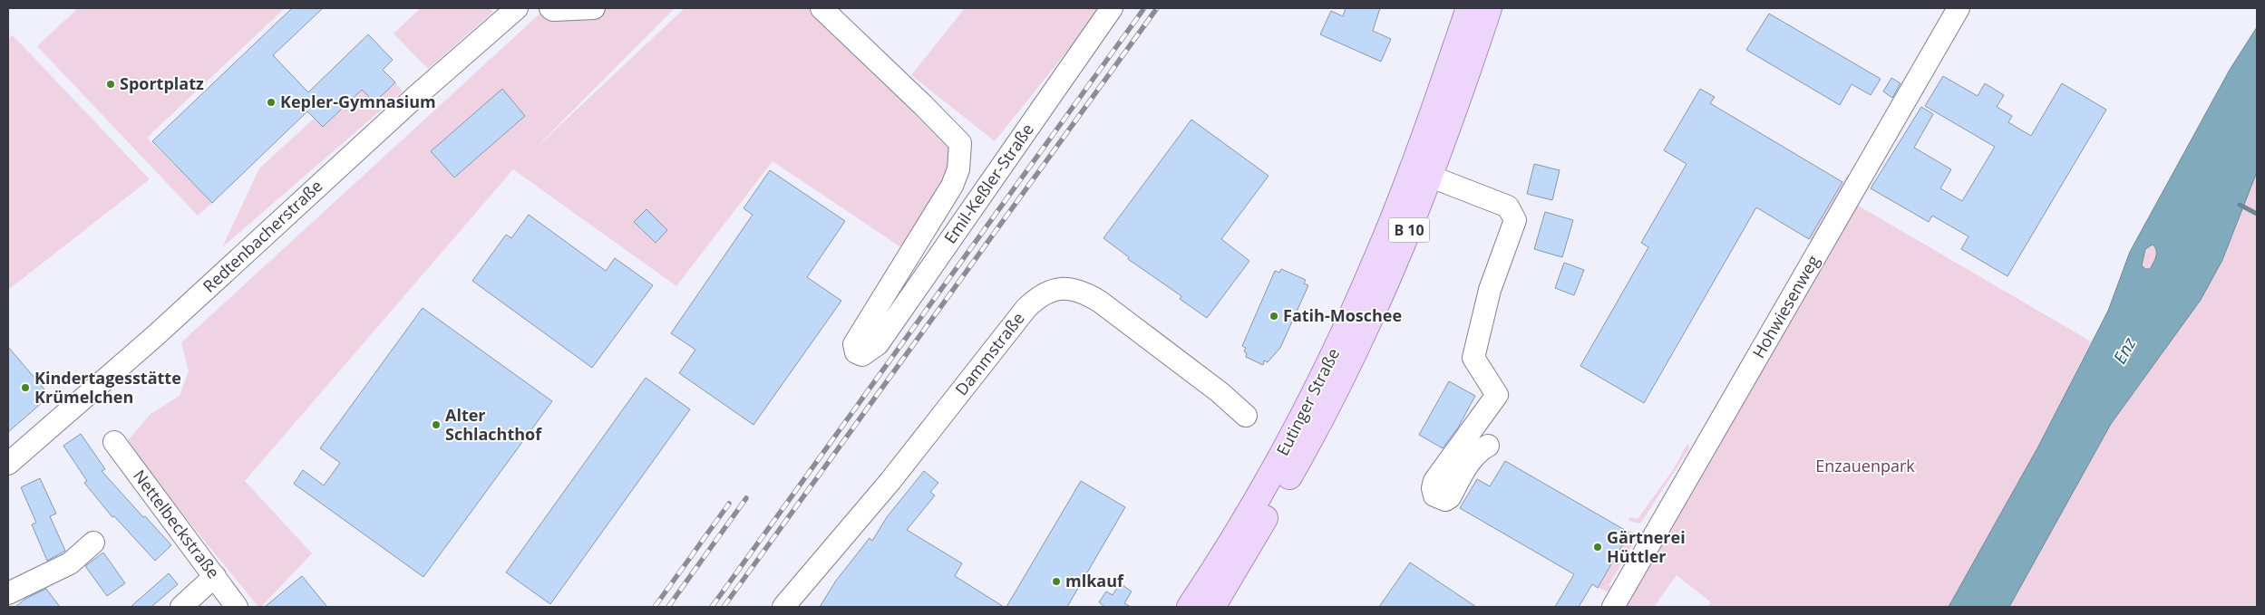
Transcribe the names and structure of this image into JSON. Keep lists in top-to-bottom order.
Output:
{
  "streets": {
    "main road": ["B 10", "Eutinger Straße"],
    "street": [
      "Emil-Keßler-Straße",
      "Redtenbacherstraße",
      "Hohwiesenweg",
      "Dammstraße",
      "Nettelbeckstraße"
    ]
  },
  "water": ["Enz"],
  "parks": ["Enzauenpark"],
  "places": [
    "Sportplatz",
    "Kepler-Gymnasium",
    "Fatih-Moschee",
    "Kindertagesstätte Krümelchen",
    "Alter Schlachthof",
    "Gärtnerei Hüttler",
    "mlkauf"
  ]
}
